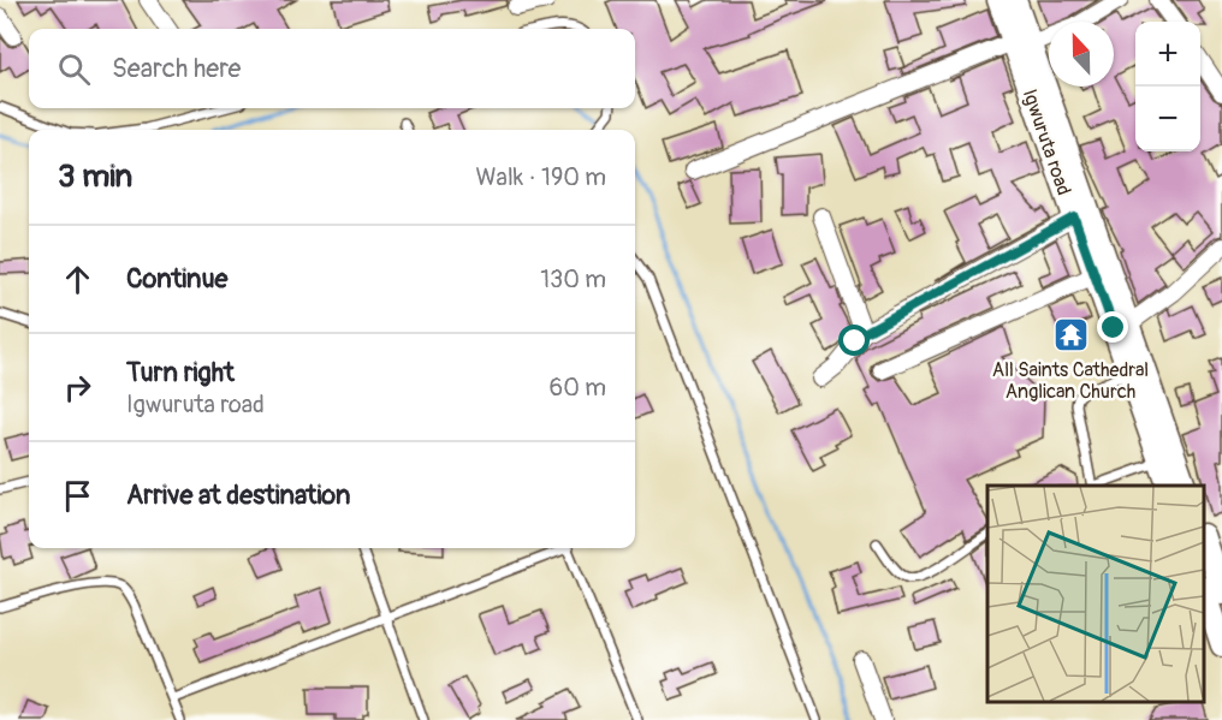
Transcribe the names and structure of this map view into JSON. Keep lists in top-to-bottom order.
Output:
{
  "streets": {
    "main road": ["Igwuruta road"]
  },
  "places": {
    "temple": ["All Saints Cathedral Anglican Church"]
  },
  "north": "top",
  "page": {
    "map_buttons": ["+", "−"],
    "search": "Search here",
    "heading": ["3 min", "Walk · 190 m"],
    "list": [
      ["Continue", "130 m"],
      ["Turn right", "Igwuruta road", "60 m"],
      "Arrive at destination"
    ]
  }
}
